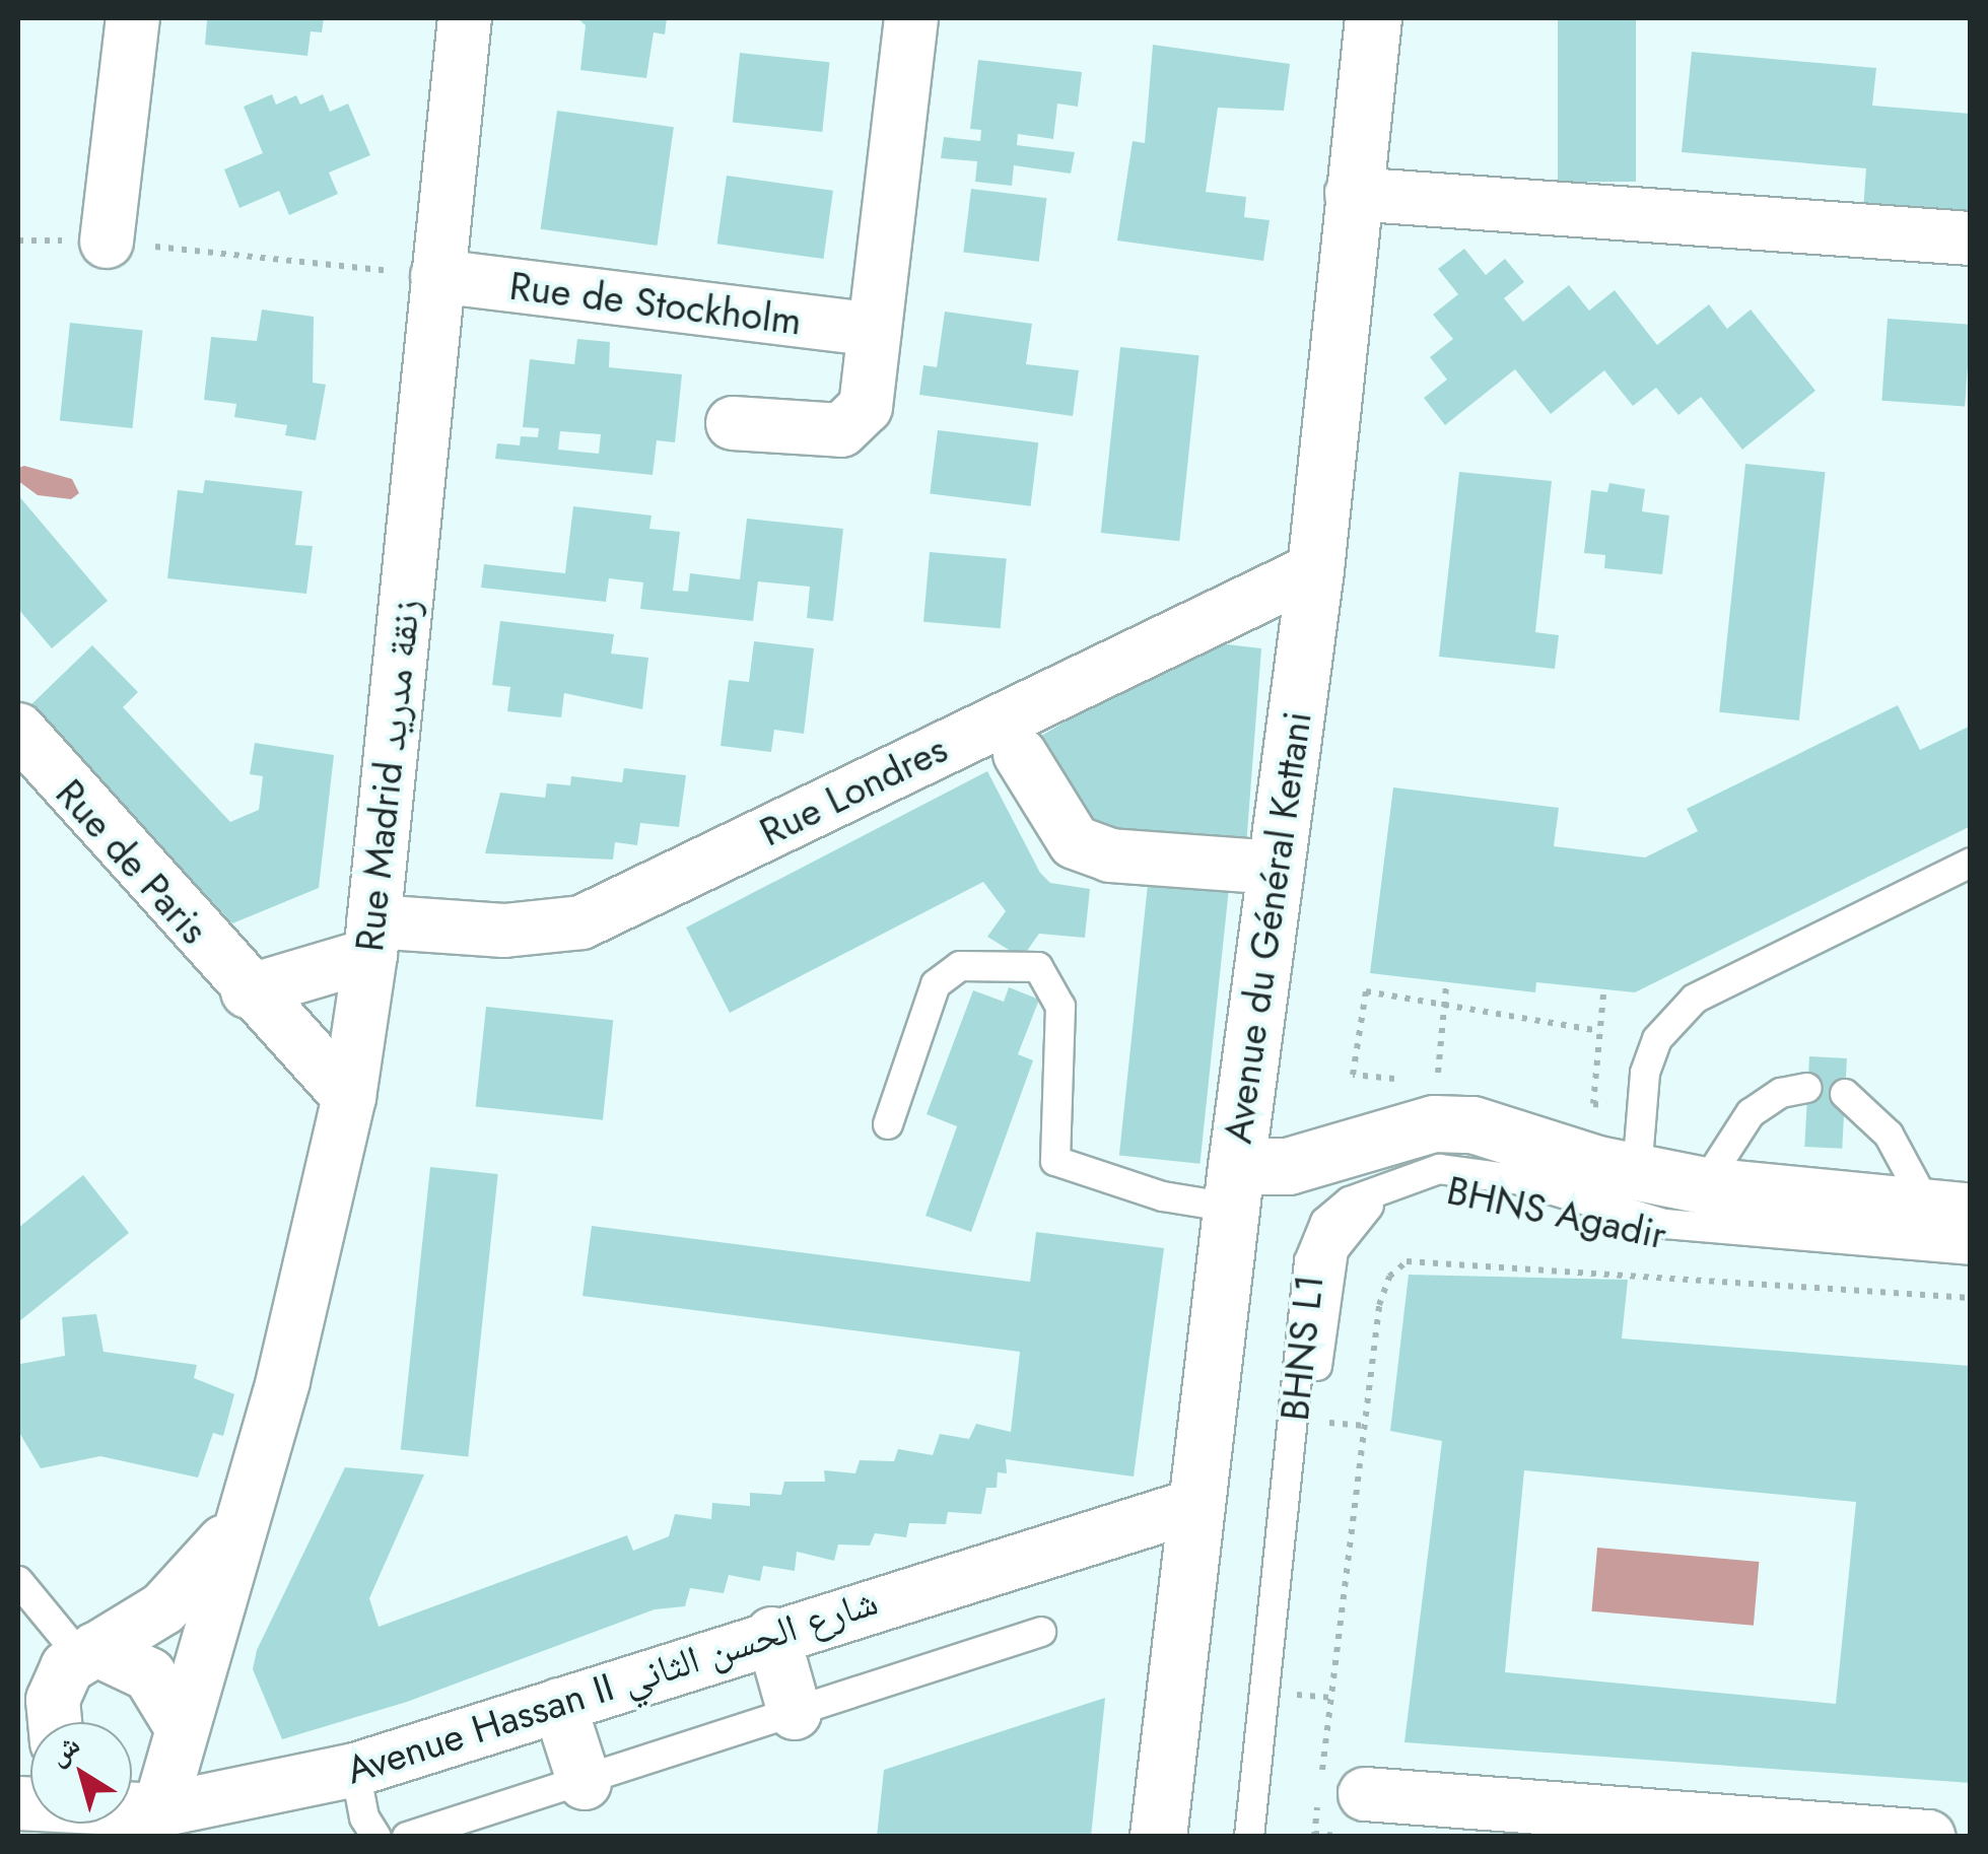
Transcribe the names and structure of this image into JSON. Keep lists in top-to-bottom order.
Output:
{
  "streets": {
    "street": [
      "Rue de Stockholm",
      "Rue Madrid زنقة مدريد",
      "Rue Londres",
      "Rue de Paris",
      "Avenue du Général Kettani",
      "Avenue Hassan II شارع الحسن الثاني"
    ],
    "lane": ["BHNS Agadir", "BHNS L1"]
  },
  "crossings": [
    ["Rue de Stockholm", "Rue Madrid زنقة مدريد"],
    ["Rue Madrid زنقة مدريد", "Rue Londres"],
    ["Rue Madrid زنقة مدريد", "Rue de Paris"],
    ["Rue Madrid زنقة مدريد", "Avenue Hassan II شارع الحسن الثاني"],
    ["Rue Londres", "Avenue du Général Kettani"],
    ["Avenue du Général Kettani", "Avenue Hassan II شارع الحسن الثاني"]
  ],
  "north": "top left"
}
